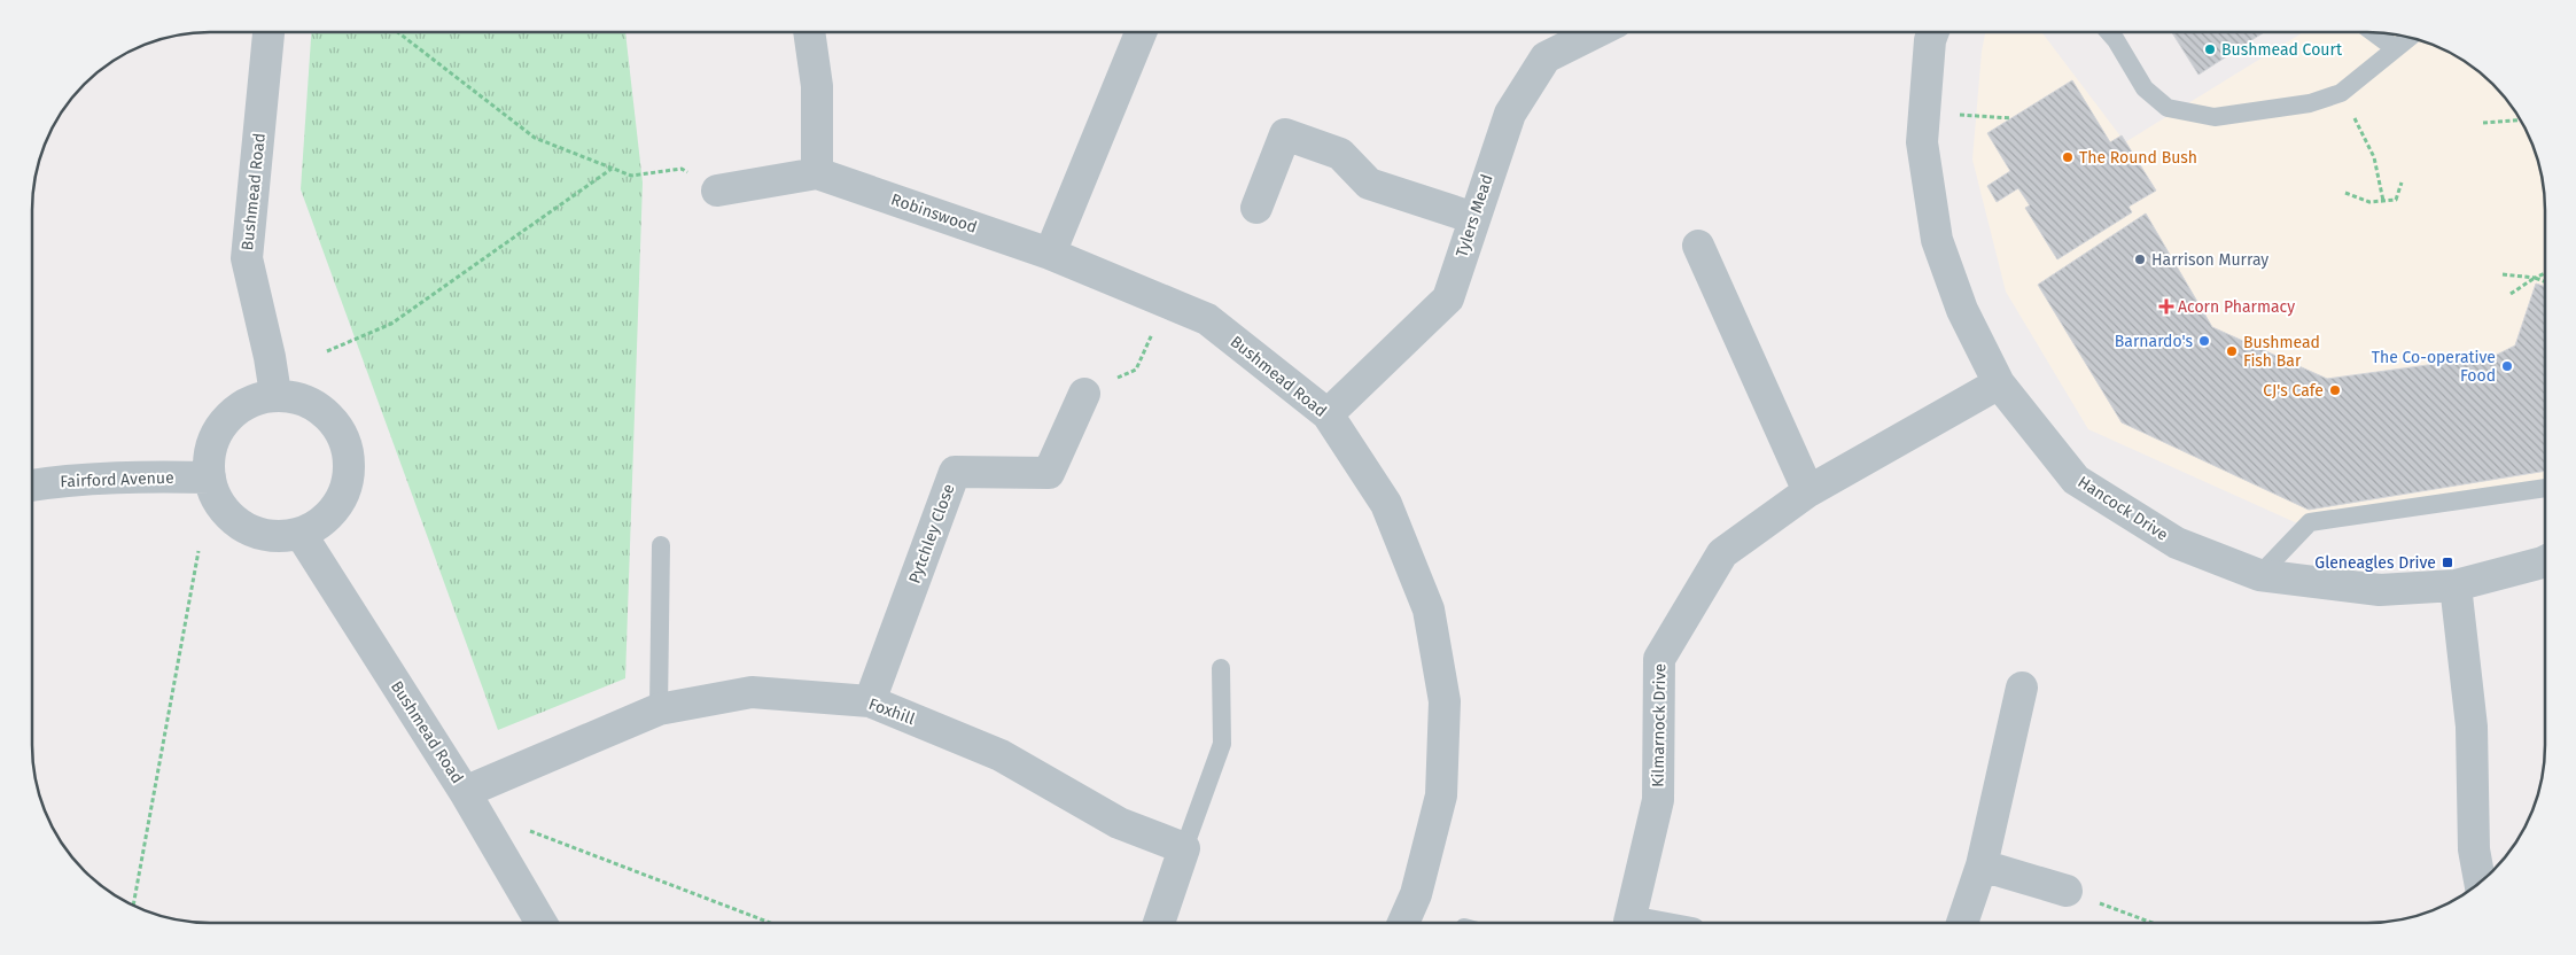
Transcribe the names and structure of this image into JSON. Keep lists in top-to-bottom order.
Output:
{
  "streets": {
    "street": [
      "Bushmead Road",
      "Robinswood",
      "Tylers Mead",
      "Fairford Avenue",
      "Hancock Drive",
      "Pytchley Close",
      "Foxhill",
      "Kilmarnock Drive"
    ]
  },
  "crossings": [
    ["Bushmead Road", "Robinswood"],
    ["Bushmead Road", "Tylers Mead"],
    ["Bushmead Road", "Fairford Avenue"],
    ["Bushmead Road", "Foxhill"],
    ["Hancock Drive", "Kilmarnock Drive"],
    ["Pytchley Close", "Foxhill"]
  ],
  "places": {
    "other": [
      "Bushmead Court",
      "The Round Bush",
      "Harrison Murray",
      "Barnardo's",
      "Bushmead Fish Bar",
      "The Co-operative Food",
      "CJ's Cafe"
    ],
    "health": ["Acorn Pharmacy"],
    "transit": ["Gleneagles Drive"]
  }
}
